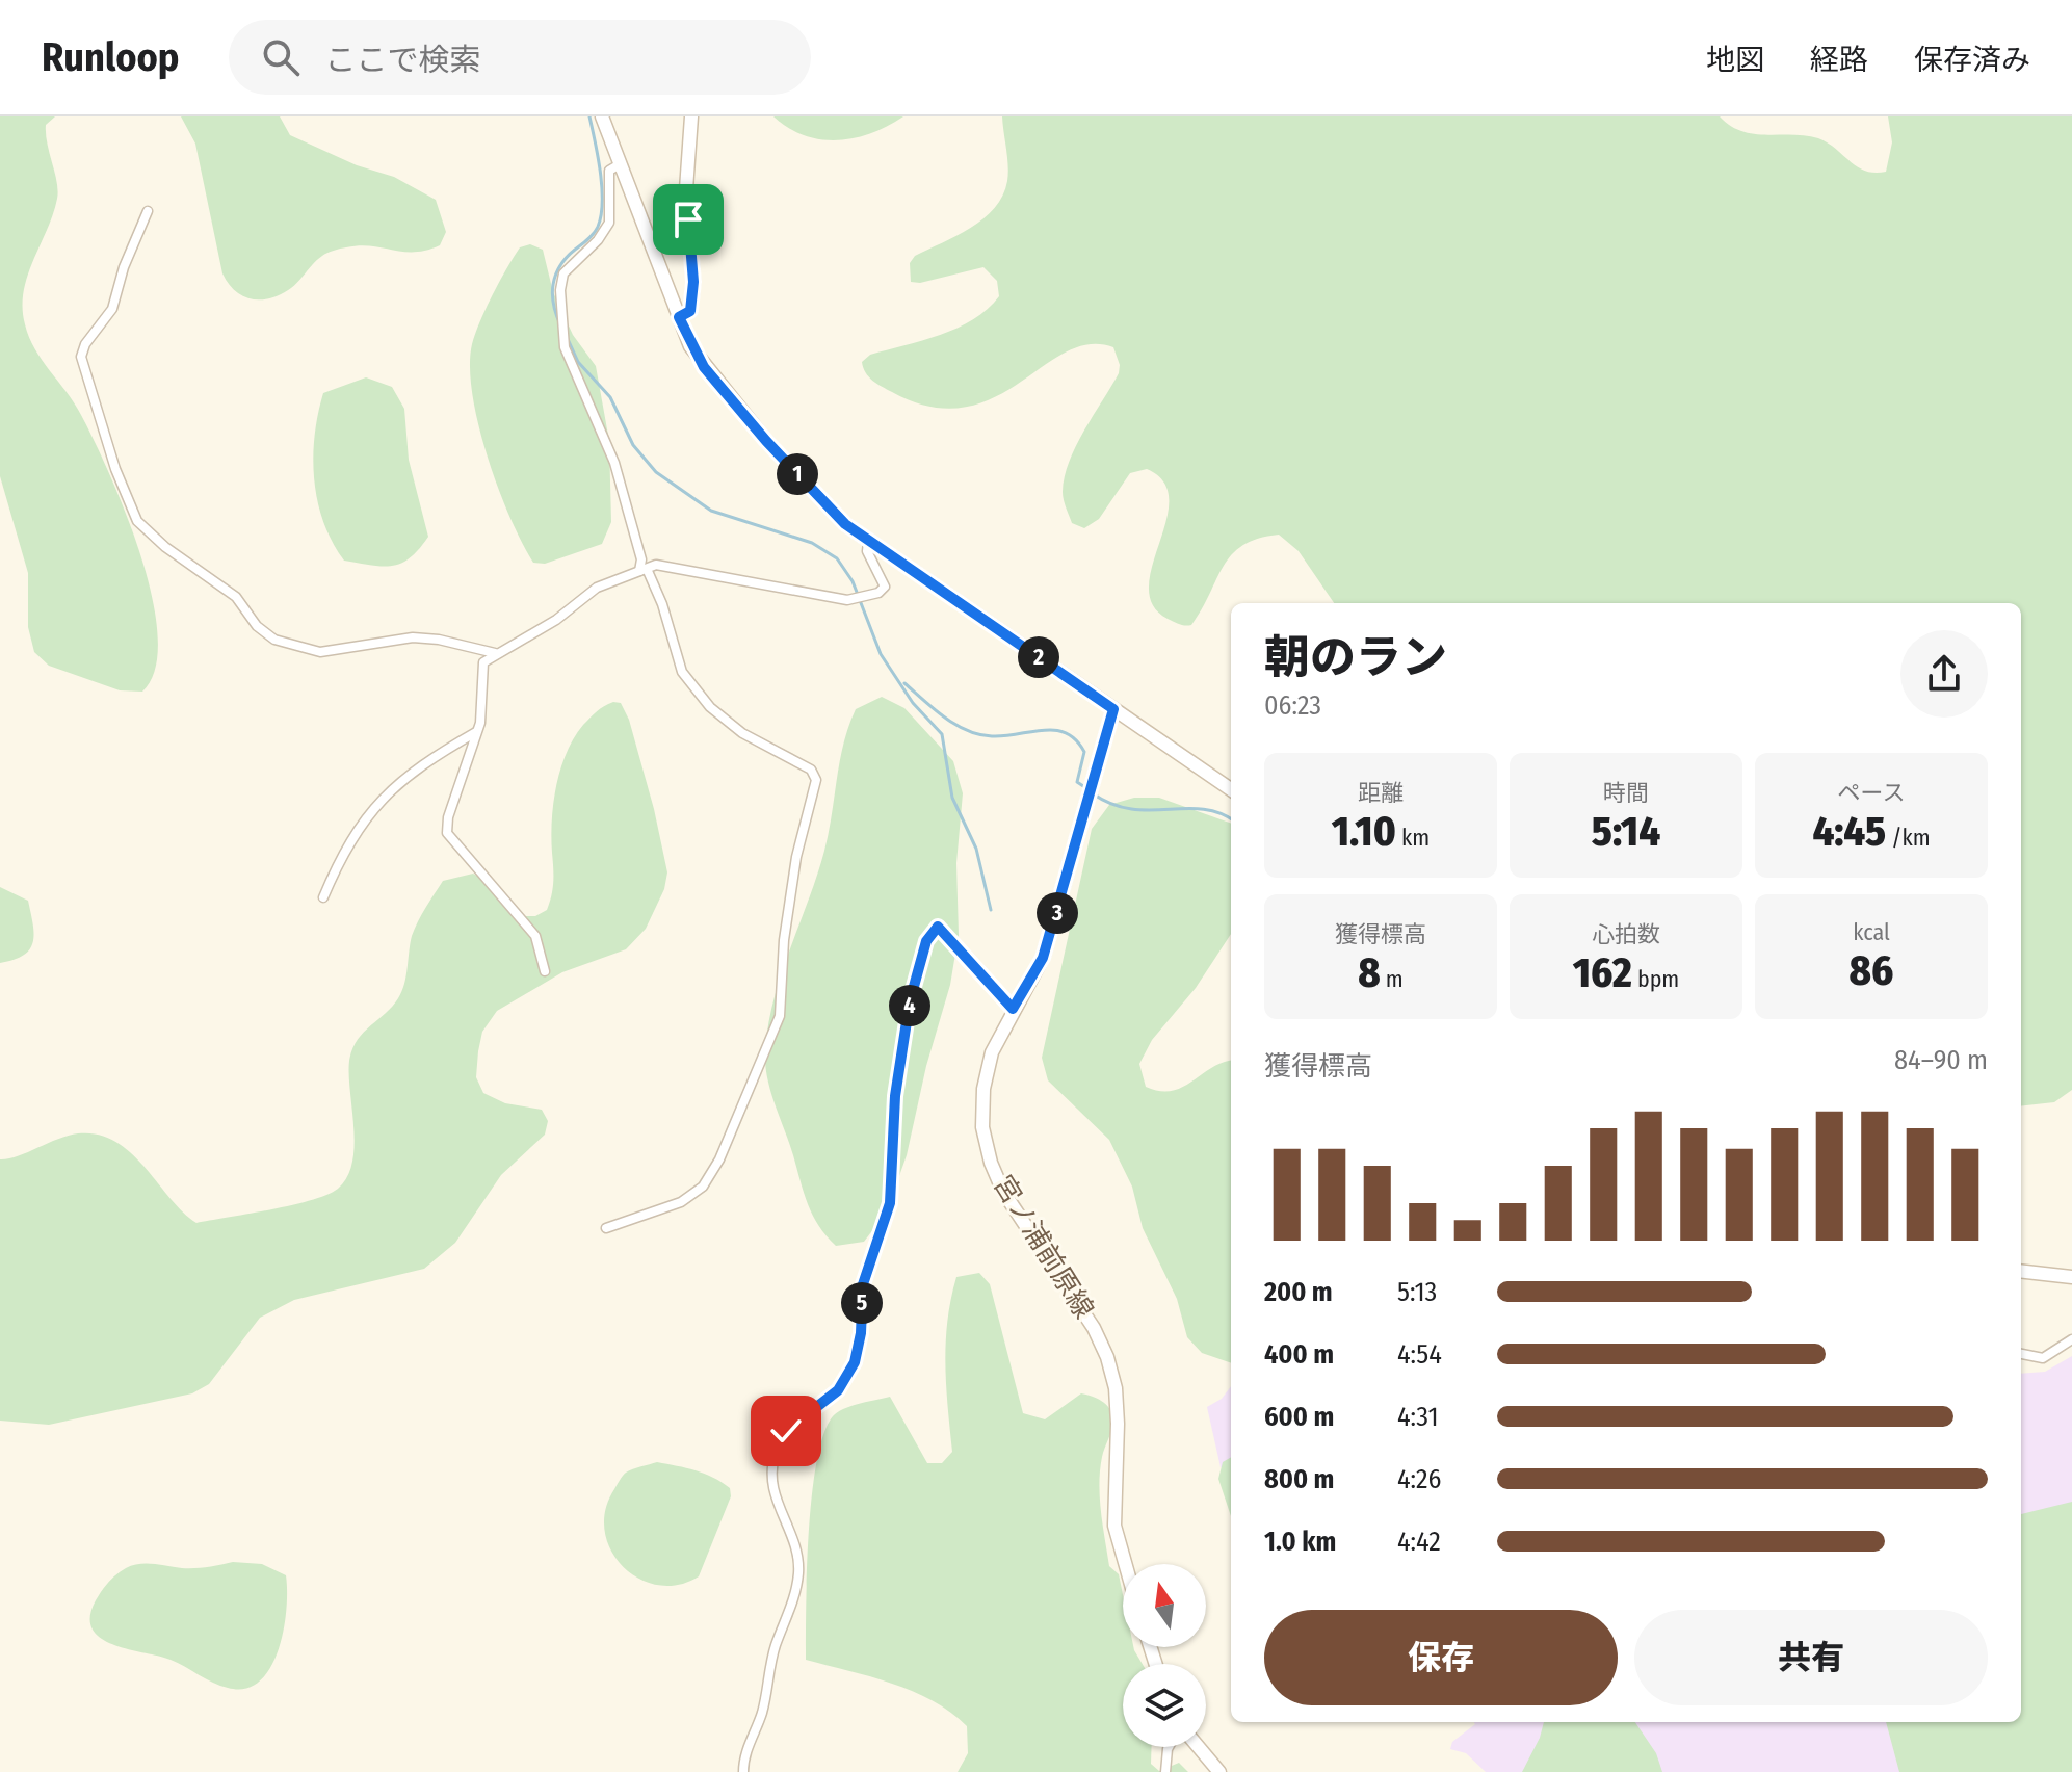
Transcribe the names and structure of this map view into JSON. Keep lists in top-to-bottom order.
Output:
{
  "streets": {
    "main road": ["宮ノ浦前原線"]
  },
  "north": "top",
  "page": {
    "header": "Runloop",
    "search": "ここで検索",
    "nav": ["地図", "経路", "保存済み"],
    "pins": [
      "1",
      "2",
      "3",
      "4",
      "5"
    ],
    "heading": ["朝のラン", "06:23"],
    "stats": [
      ["距離", "1.10 km"],
      ["時間", "5:14"],
      ["ペース", "4:45 /km"],
      ["獲得標高", "8 m"],
      ["心拍数", "162 bpm"],
      ["kcal", "86"]
    ],
    "chart": ["獲得標高", "84–90 m"],
    "list": [
      {
        "name": "200 m",
        "note": "5:13"
      },
      {
        "name": "400 m",
        "note": "4:54"
      },
      {
        "name": "600 m",
        "note": "4:31"
      },
      {
        "name": "800 m",
        "note": "4:26"
      },
      {
        "name": "1.0 km",
        "note": "4:42"
      }
    ],
    "buttons": ["保存", "共有"]
  }
}
